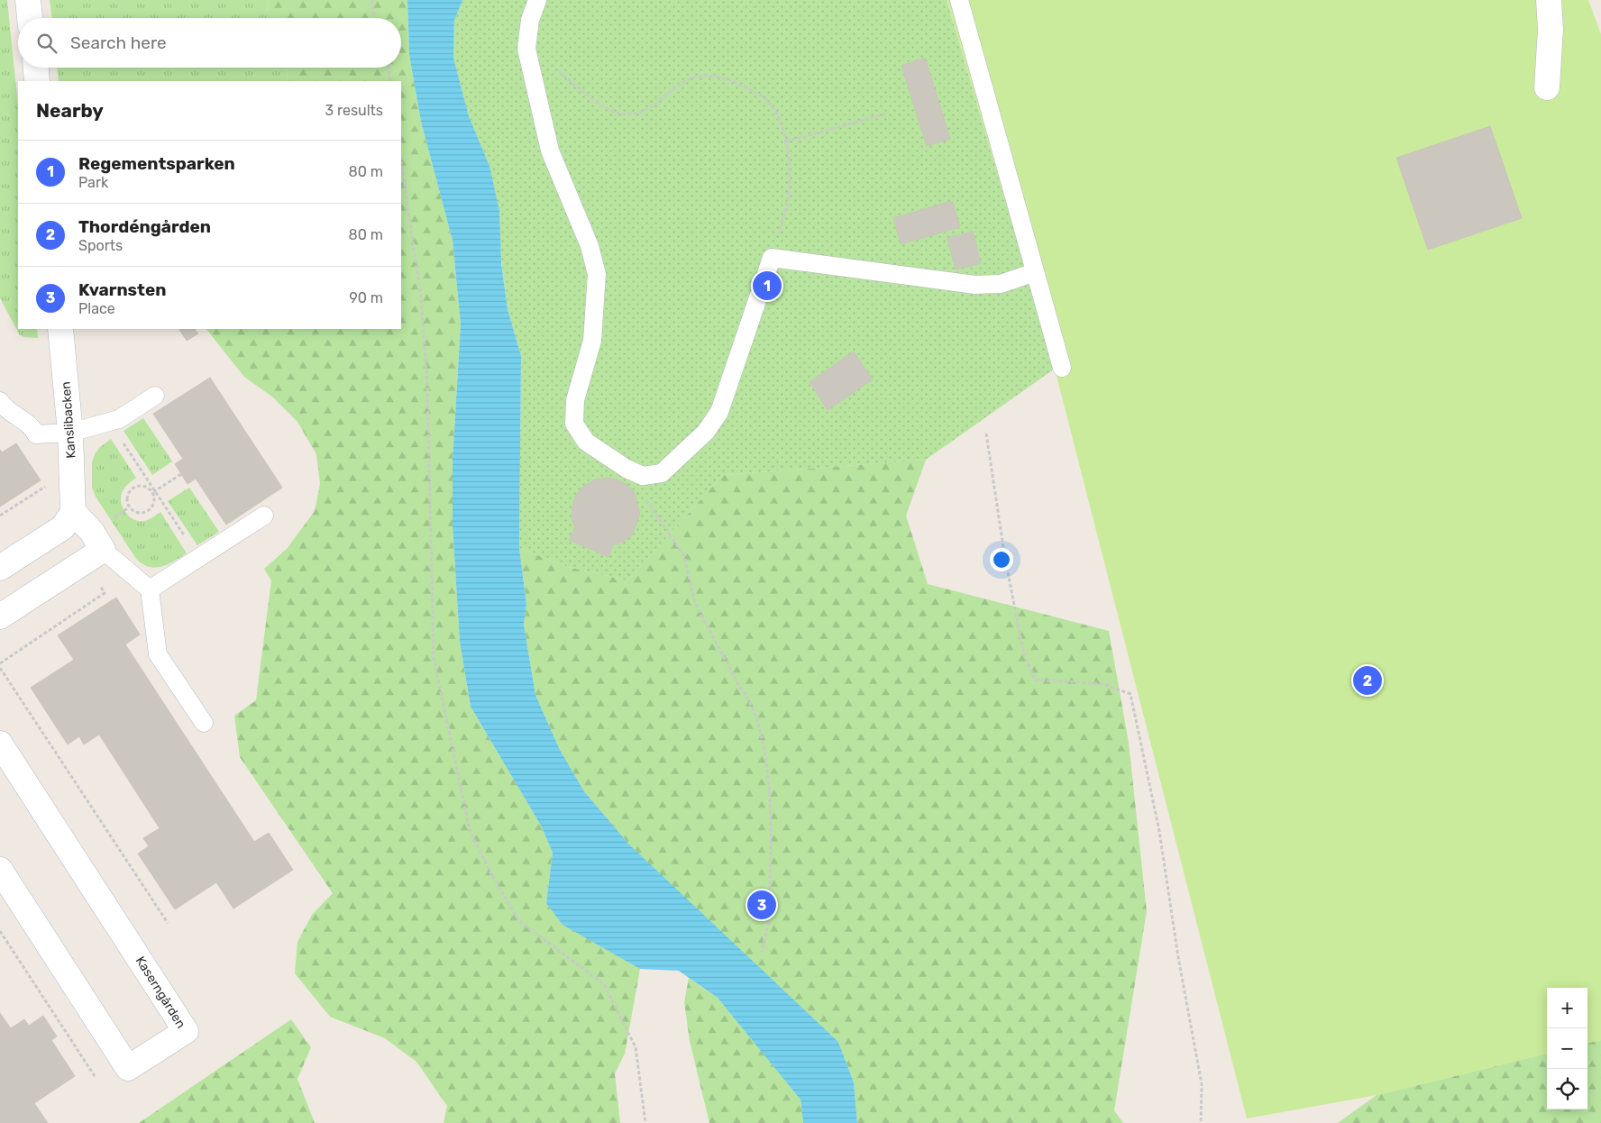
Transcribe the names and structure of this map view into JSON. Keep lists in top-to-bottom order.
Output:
{
  "streets": {
    "street": ["Kanslibacken", "Kaserngården"]
  },
  "page": {
    "search": "Search here",
    "heading": ["Nearby", "3 results"],
    "list": [
      {
        "mark": "1",
        "name": "Regementsparken",
        "note": "Park",
        "value": "80 m"
      },
      {
        "mark": "2",
        "name": "Thordéngården",
        "note": "Sports",
        "value": "80 m"
      },
      {
        "mark": "3",
        "name": "Kvarnsten",
        "note": "Place",
        "value": "90 m"
      }
    ],
    "pins": ["1", "2", "3"],
    "map_buttons": ["+", "−"]
  }
}
